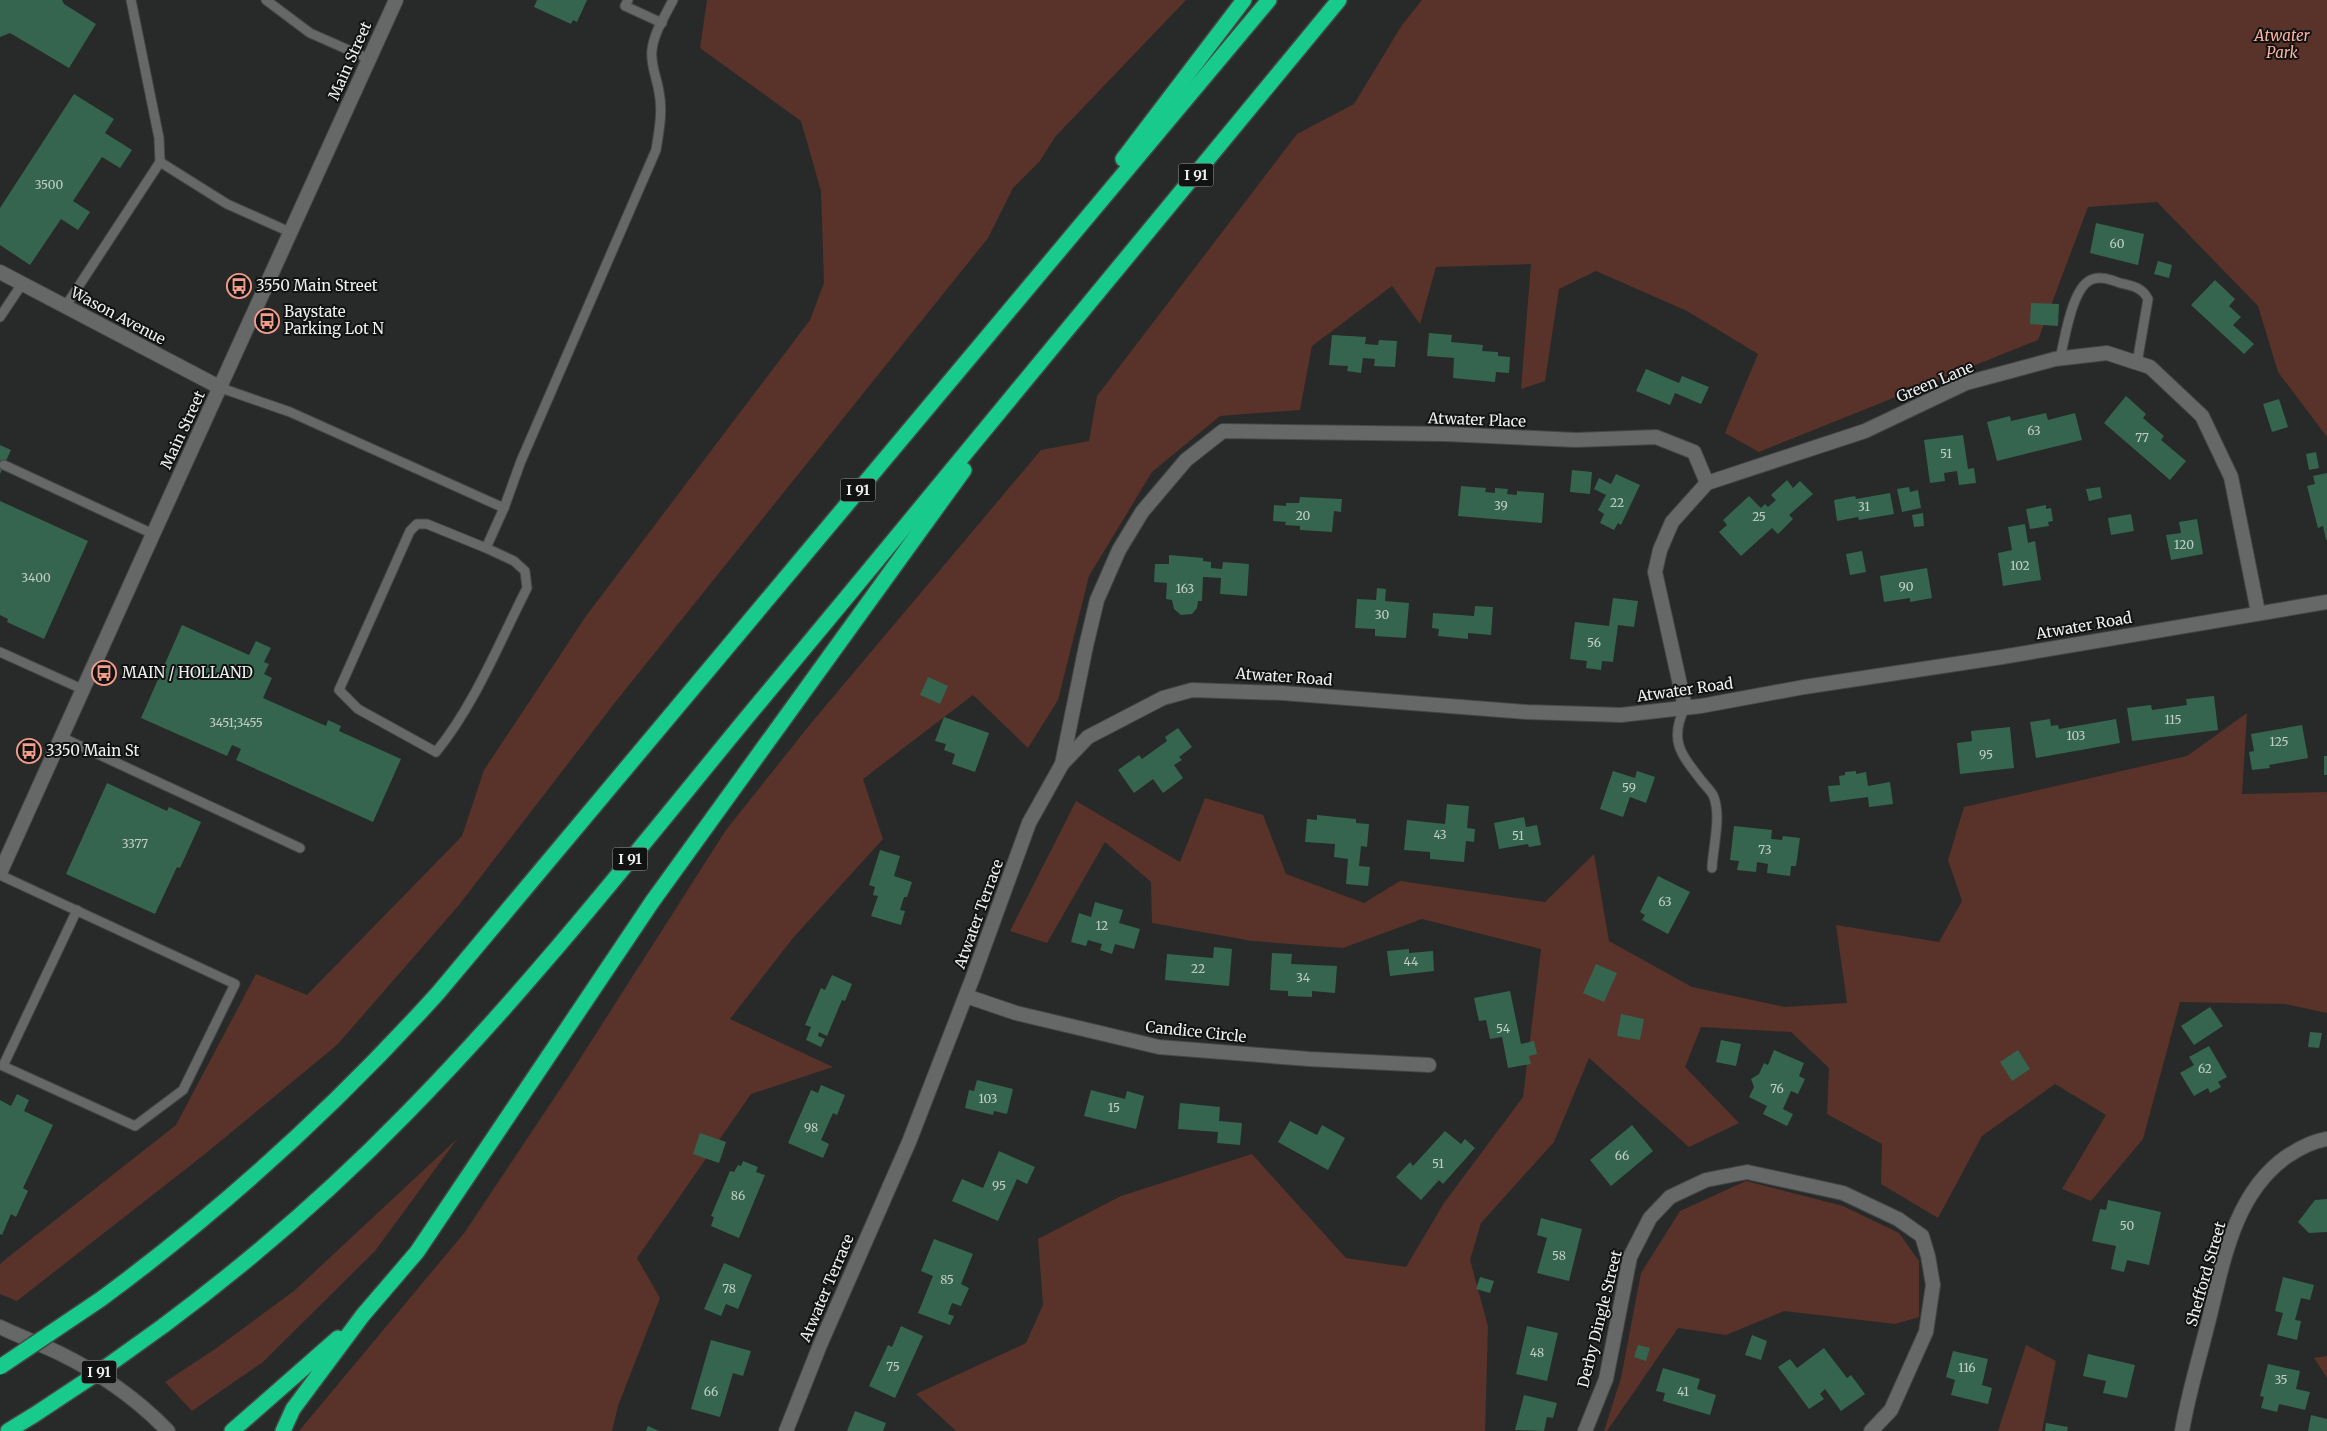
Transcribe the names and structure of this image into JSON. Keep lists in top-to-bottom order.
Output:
{
  "streets": {
    "highway": ["I 91"],
    "street": [
      "Main Street",
      "Wason Avenue",
      "Green Lane",
      "Atwater Place",
      "Atwater Road",
      "Atwater Terrace",
      "Candice Circle",
      "Shefford Street",
      "Derby Dingle Street"
    ]
  },
  "crossings": [
    ["Main Street", "Wason Avenue"],
    ["Green Lane", "Atwater Place"],
    ["Green Lane", "Atwater Road"],
    ["Atwater Place", "Atwater Terrace"],
    ["Atwater Road", "Atwater Terrace"],
    ["Atwater Terrace", "Candice Circle"]
  ],
  "parks": ["Atwater Park"],
  "places": {
    "bus stop": [
      "3550 Main Street",
      "Baystate Parking Lot N",
      "MAIN / HOLLAND",
      "3350 Main St"
    ]
  },
  "house_numbers": [
    "3500",
    "60",
    "63",
    "77",
    "51",
    "22",
    "39",
    "31",
    "20",
    "25",
    "120",
    "102",
    "3400",
    "90",
    "163",
    "30",
    "56",
    "115",
    "3451;3455",
    "103",
    "125",
    "95",
    "59",
    "43",
    "51",
    "3377",
    "73",
    "63",
    "12",
    "44",
    "22",
    "34",
    "54",
    "62",
    "76",
    "103",
    "15",
    "98",
    "66",
    "51",
    "95",
    "86",
    "50",
    "58",
    "85",
    "78",
    "48",
    "75",
    "116",
    "35",
    "66",
    "41"
  ]
}
